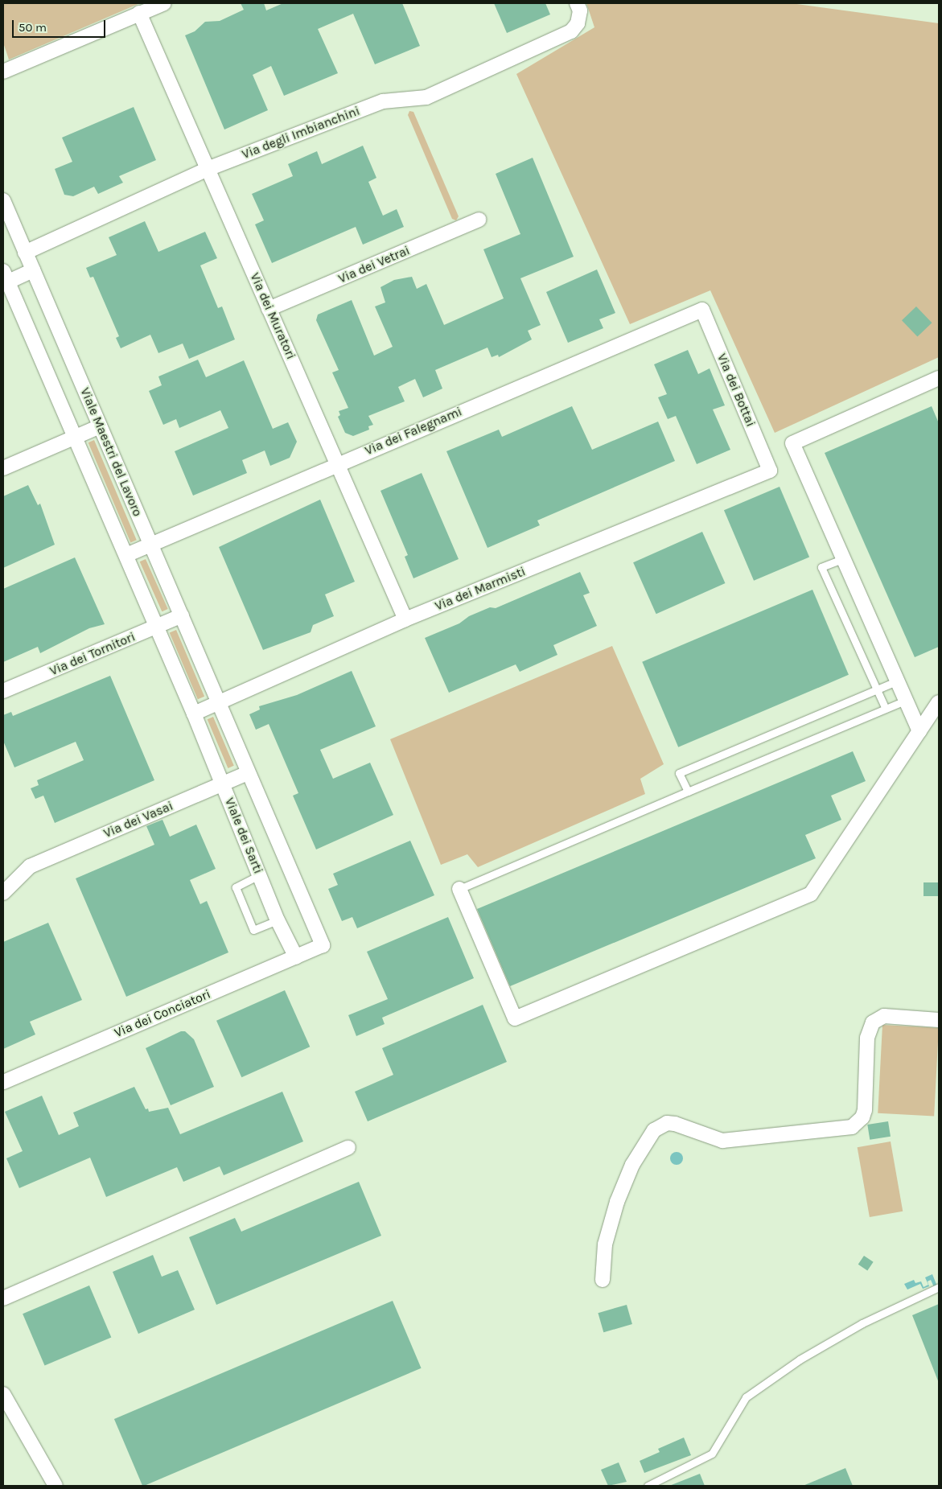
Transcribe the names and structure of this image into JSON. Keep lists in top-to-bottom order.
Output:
{
  "streets": {
    "street": [
      "Via degli Imbianchini",
      "Via dei Vetrai",
      "Via dei Muratori",
      "Via dei Bottai",
      "Via dei Falegnami",
      "Viale Maestri del Lavoro",
      "Via dei Marmisti",
      "Via dei Tornitori",
      "Via dei Vasai",
      "Viale dei Sarti",
      "Via dei Conciatori"
    ]
  },
  "crossings": [
    ["Via degli Imbianchini", "Via dei Muratori"],
    ["Via degli Imbianchini", "Viale Maestri del Lavoro"],
    ["Via dei Vetrai", "Via dei Muratori"],
    ["Via dei Muratori", "Via dei Falegnami"],
    ["Via dei Muratori", "Via dei Marmisti"],
    ["Via dei Bottai", "Via dei Falegnami"],
    ["Via dei Bottai", "Via dei Marmisti"],
    ["Via dei Falegnami", "Viale Maestri del Lavoro"],
    ["Viale Maestri del Lavoro", "Via dei Marmisti"],
    ["Viale Maestri del Lavoro", "Via dei Tornitori"],
    ["Viale Maestri del Lavoro", "Viale dei Sarti"],
    ["Via dei Marmisti", "Viale dei Sarti"],
    ["Via dei Vasai", "Viale dei Sarti"],
    ["Viale dei Sarti", "Via dei Conciatori"]
  ],
  "scale_bar": "50 m"
}
